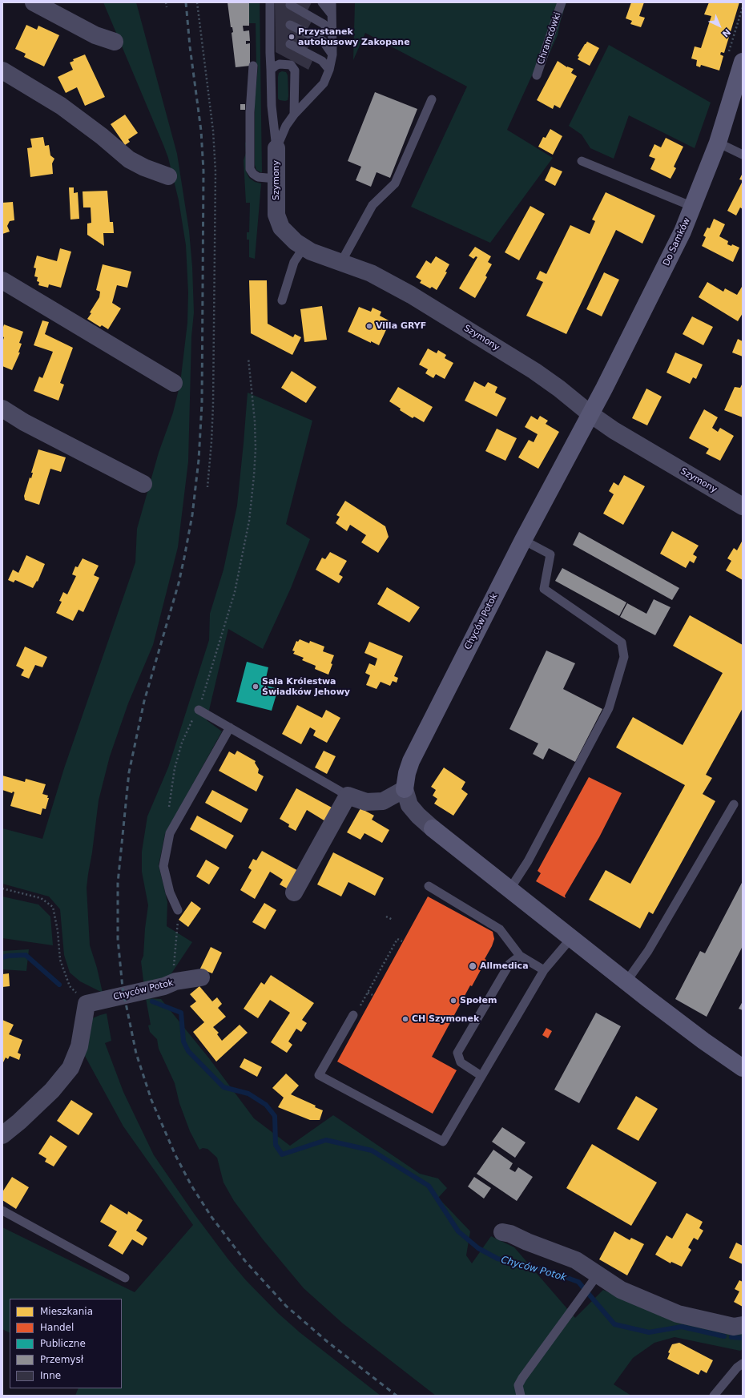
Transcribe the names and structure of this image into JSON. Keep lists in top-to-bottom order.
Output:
{
  "streets": {
    "street": ["Szymony", "Do Samków", "Chyców Potok"],
    "lane": ["Chramcówki"]
  },
  "crossings": [
    ["Szymony", "Do Samków"],
    ["Szymony", "Chyców Potok"],
    ["Do Samków", "Chyców Potok"]
  ],
  "water": ["Chyców Potok"],
  "places": [
    "Przystanek autobusowy Zakopane",
    "Villa GRYF",
    "Sala Królestwa Świadków Jehowy",
    "Allmedica",
    "Społem",
    "CH Szymonek"
  ],
  "legend": [
    "Mieszkania",
    "Handel",
    "Publiczne",
    "Przemysł",
    "Inne"
  ],
  "north": "bottom right"
}
